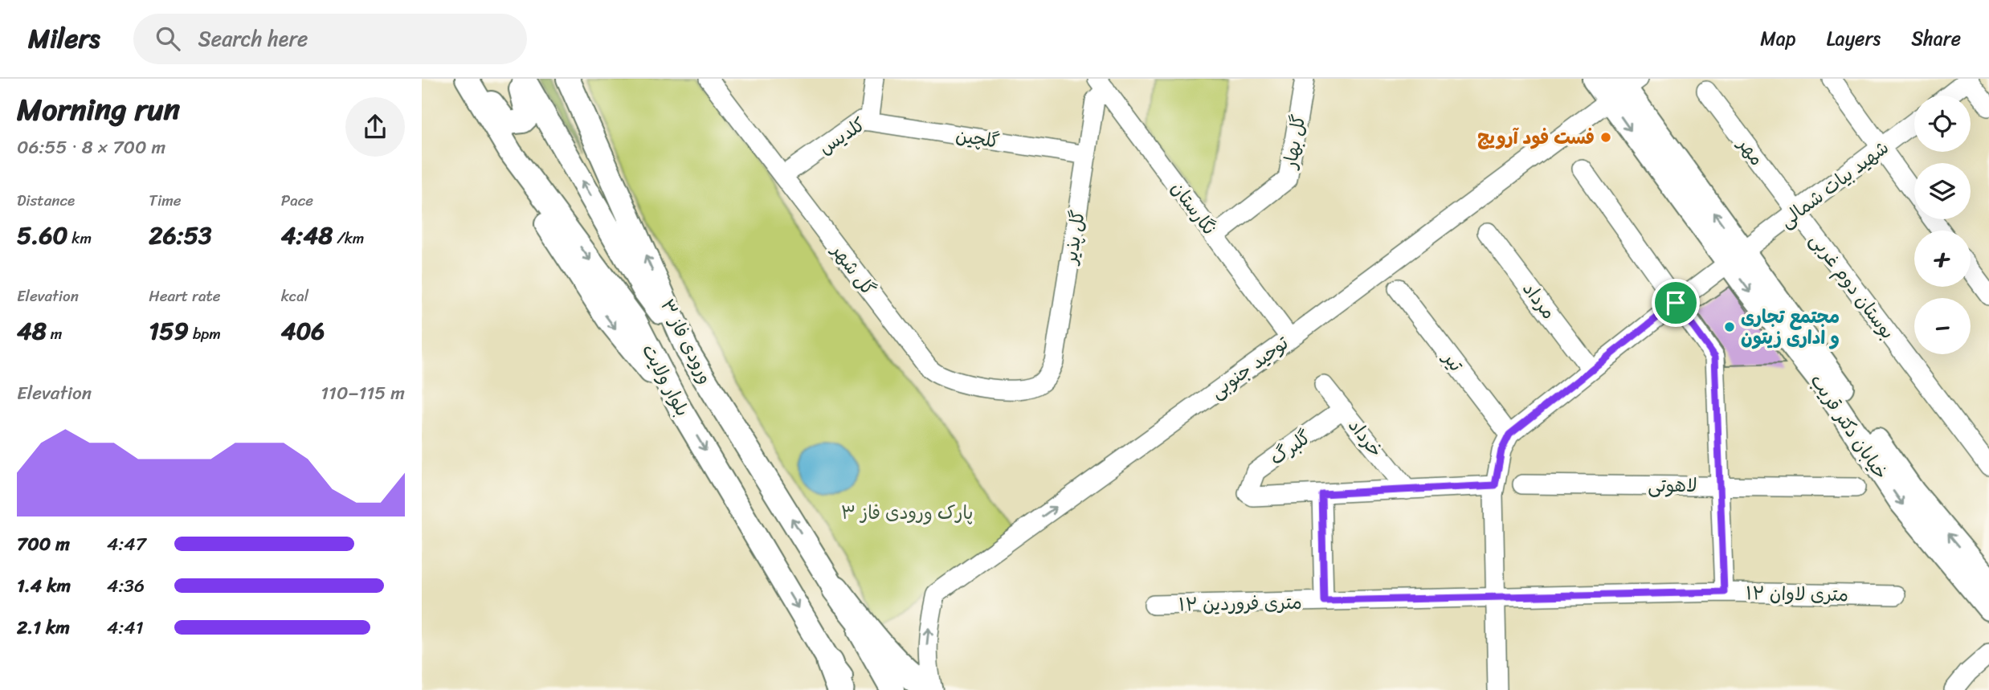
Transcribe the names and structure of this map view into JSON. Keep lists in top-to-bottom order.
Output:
{
  "streets": {
    "main road": ["ورودی فاز ۳", "بلوار ولایت", "خیابان دکتر قریب"],
    "street": [
      "کلدیس",
      "گلچین",
      "گل بهار",
      "مهر",
      "شهید بیات شمالی",
      "نگارستان",
      "گل پذیر",
      "گل شهر",
      "بوستان دوم غربی",
      "مرداد",
      "تیر",
      "توحید جنوبی",
      "خرداد",
      "گلبرگ",
      "لاهوتی",
      "۱۲ متری لاوان",
      "۱۲ متری فروردین"
    ]
  },
  "crossings": [
    ["کلدیس", "گلچین"],
    ["کلدیس", "گل شهر"],
    ["گلچین", "گل پذیر"],
    ["گل بهار", "نگارستان"],
    ["مهر", "شهید بیات شمالی"],
    ["مهر", "بوستان دوم غربی"],
    ["شهید بیات شمالی", "بوستان دوم غربی"],
    ["شهید بیات شمالی", "مرداد"],
    ["شهید بیات شمالی", "تیر"],
    ["شهید بیات شمالی", "خیابان دکتر قریب"],
    ["نگارستان", "گل پذیر"],
    ["نگارستان", "توحید جنوبی"],
    ["گل پذیر", "گل شهر"],
    ["ورودی فاز ۳", "بلوار ولایت"],
    ["توحید جنوبی", "خیابان دکتر قریب"],
    ["خرداد", "گلبرگ"],
    ["۱۲ متری لاوان", "۱۲ متری فروردین"]
  ],
  "one_way": ["توحید جنوبی"],
  "parks": ["پارک ورودی فاز ۳"],
  "places": ["فست فود آرویچ", "مجتمع تجاری و اداری زیتون"],
  "page": {
    "header": "Milers",
    "search": "Search here",
    "nav": ["Map", "Layers", "Share"],
    "heading": ["Morning run", "06:55 · 8 × 700 m"],
    "map_buttons": ["+", "−"],
    "stats": [
      ["Distance", "5.60 km"],
      ["Time", "26:53"],
      ["Pace", "4:48 /km"],
      ["Elevation", "48 m"],
      ["Heart rate", "159 bpm"],
      ["kcal", "406"]
    ],
    "chart": ["Elevation", "110–115 m"],
    "list": [
      {
        "name": "700 m",
        "note": "4:47"
      },
      {
        "name": "1.4 km",
        "note": "4:36"
      },
      {
        "name": "2.1 km",
        "note": "4:41"
      }
    ]
  }
}
